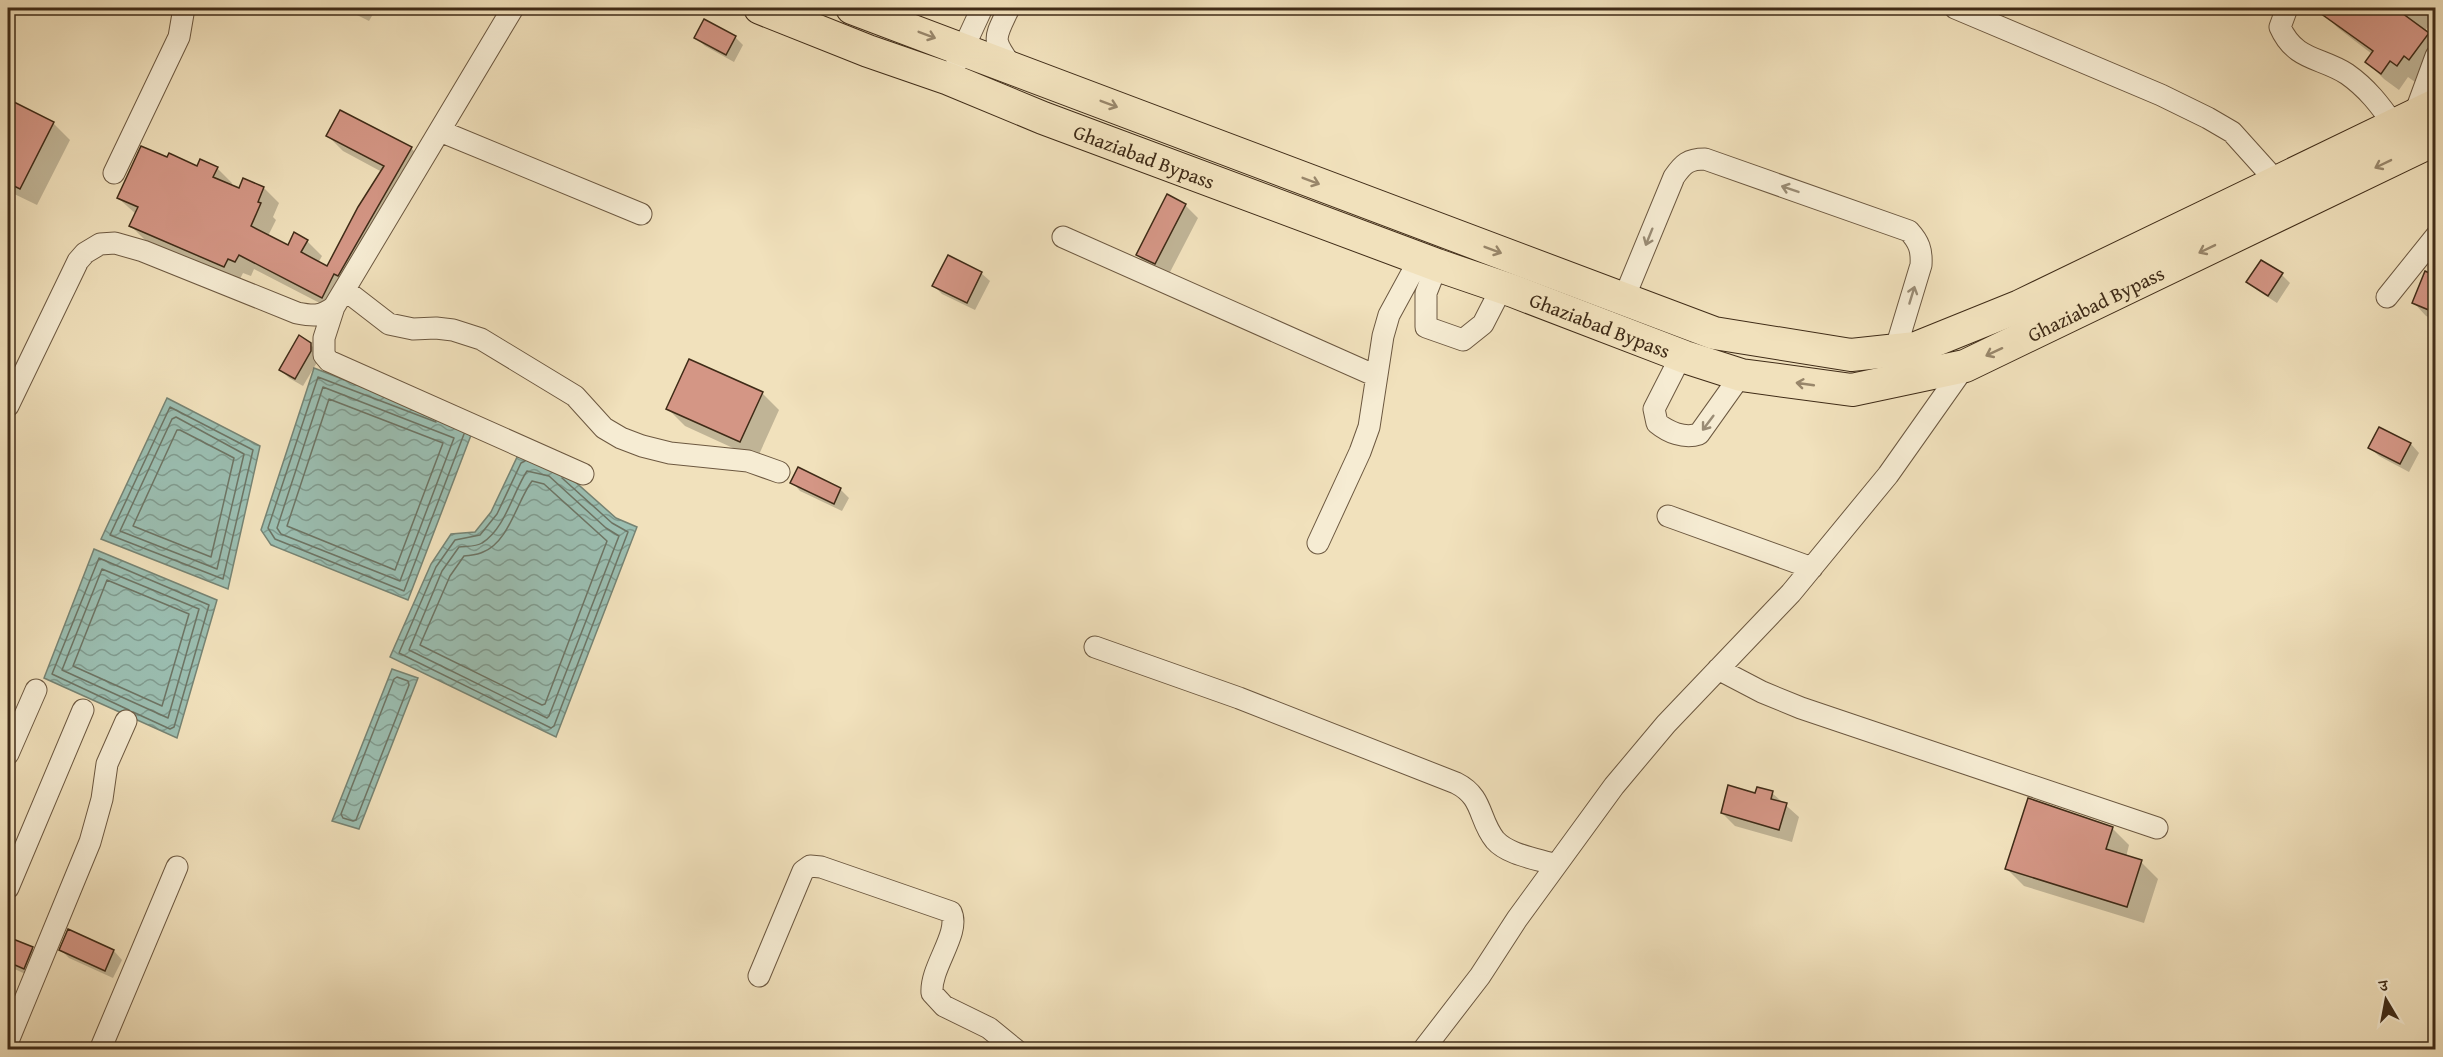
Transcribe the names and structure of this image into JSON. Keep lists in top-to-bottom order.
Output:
{
  "streets": {
    "highway": ["Ghaziabad Bypass"]
  },
  "north": "top"
}
